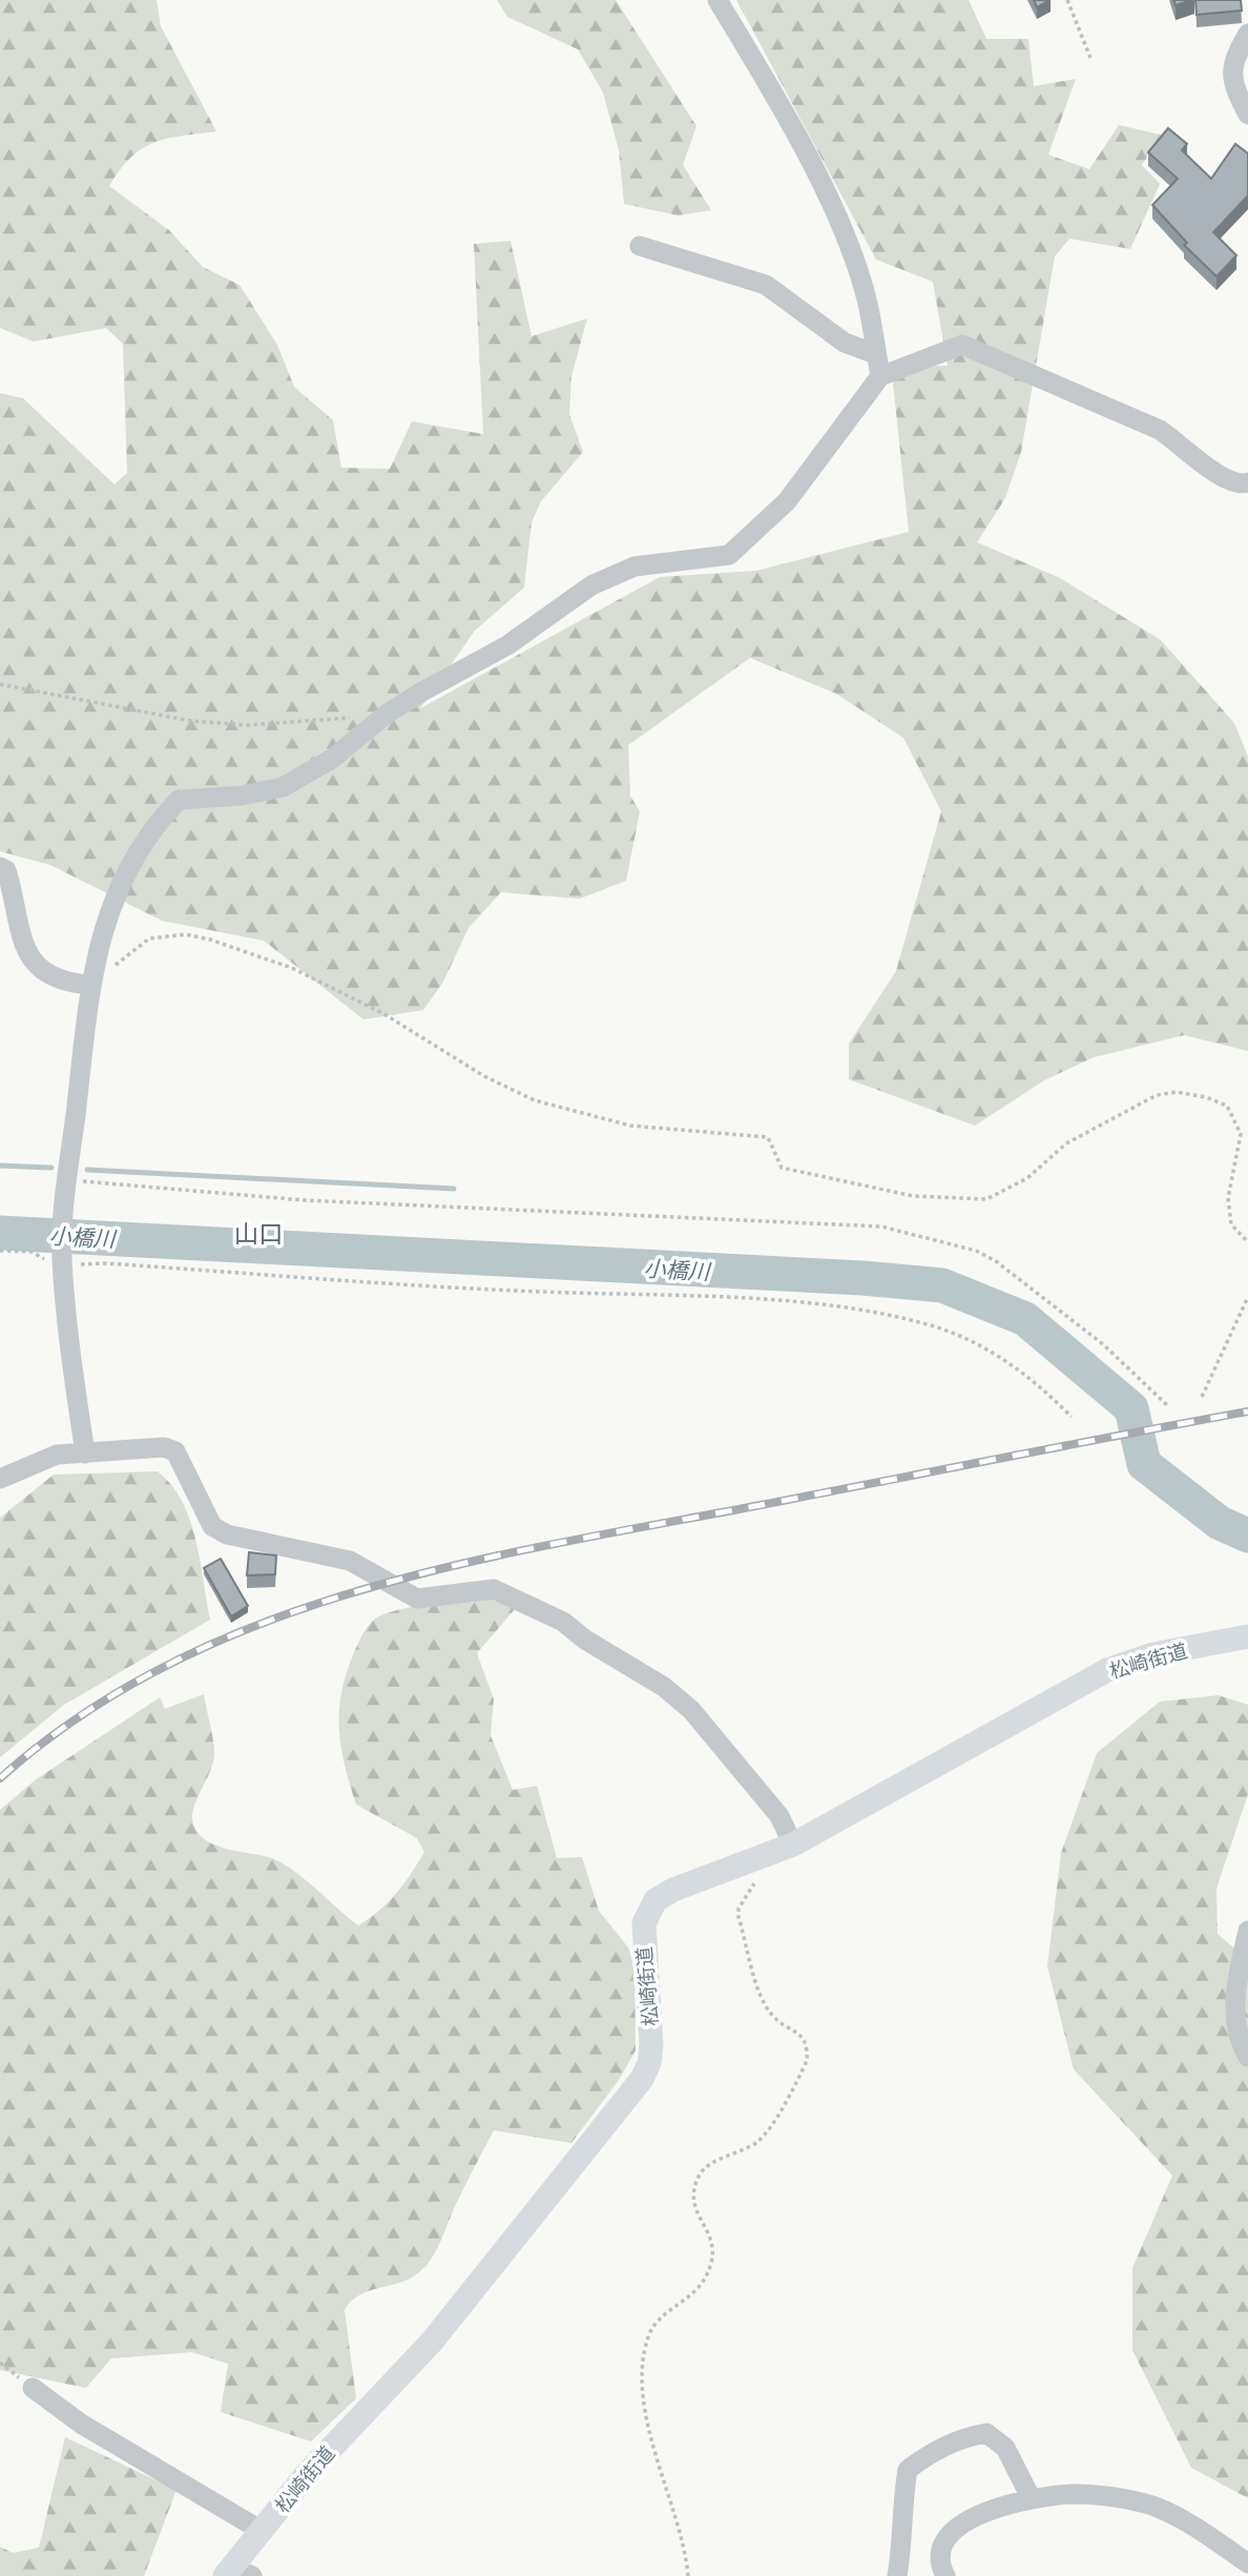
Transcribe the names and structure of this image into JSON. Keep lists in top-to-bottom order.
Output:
{
  "streets": {
    "main road": ["松崎街道"]
  },
  "districts": ["山口"],
  "water": ["小橋川"]
}
